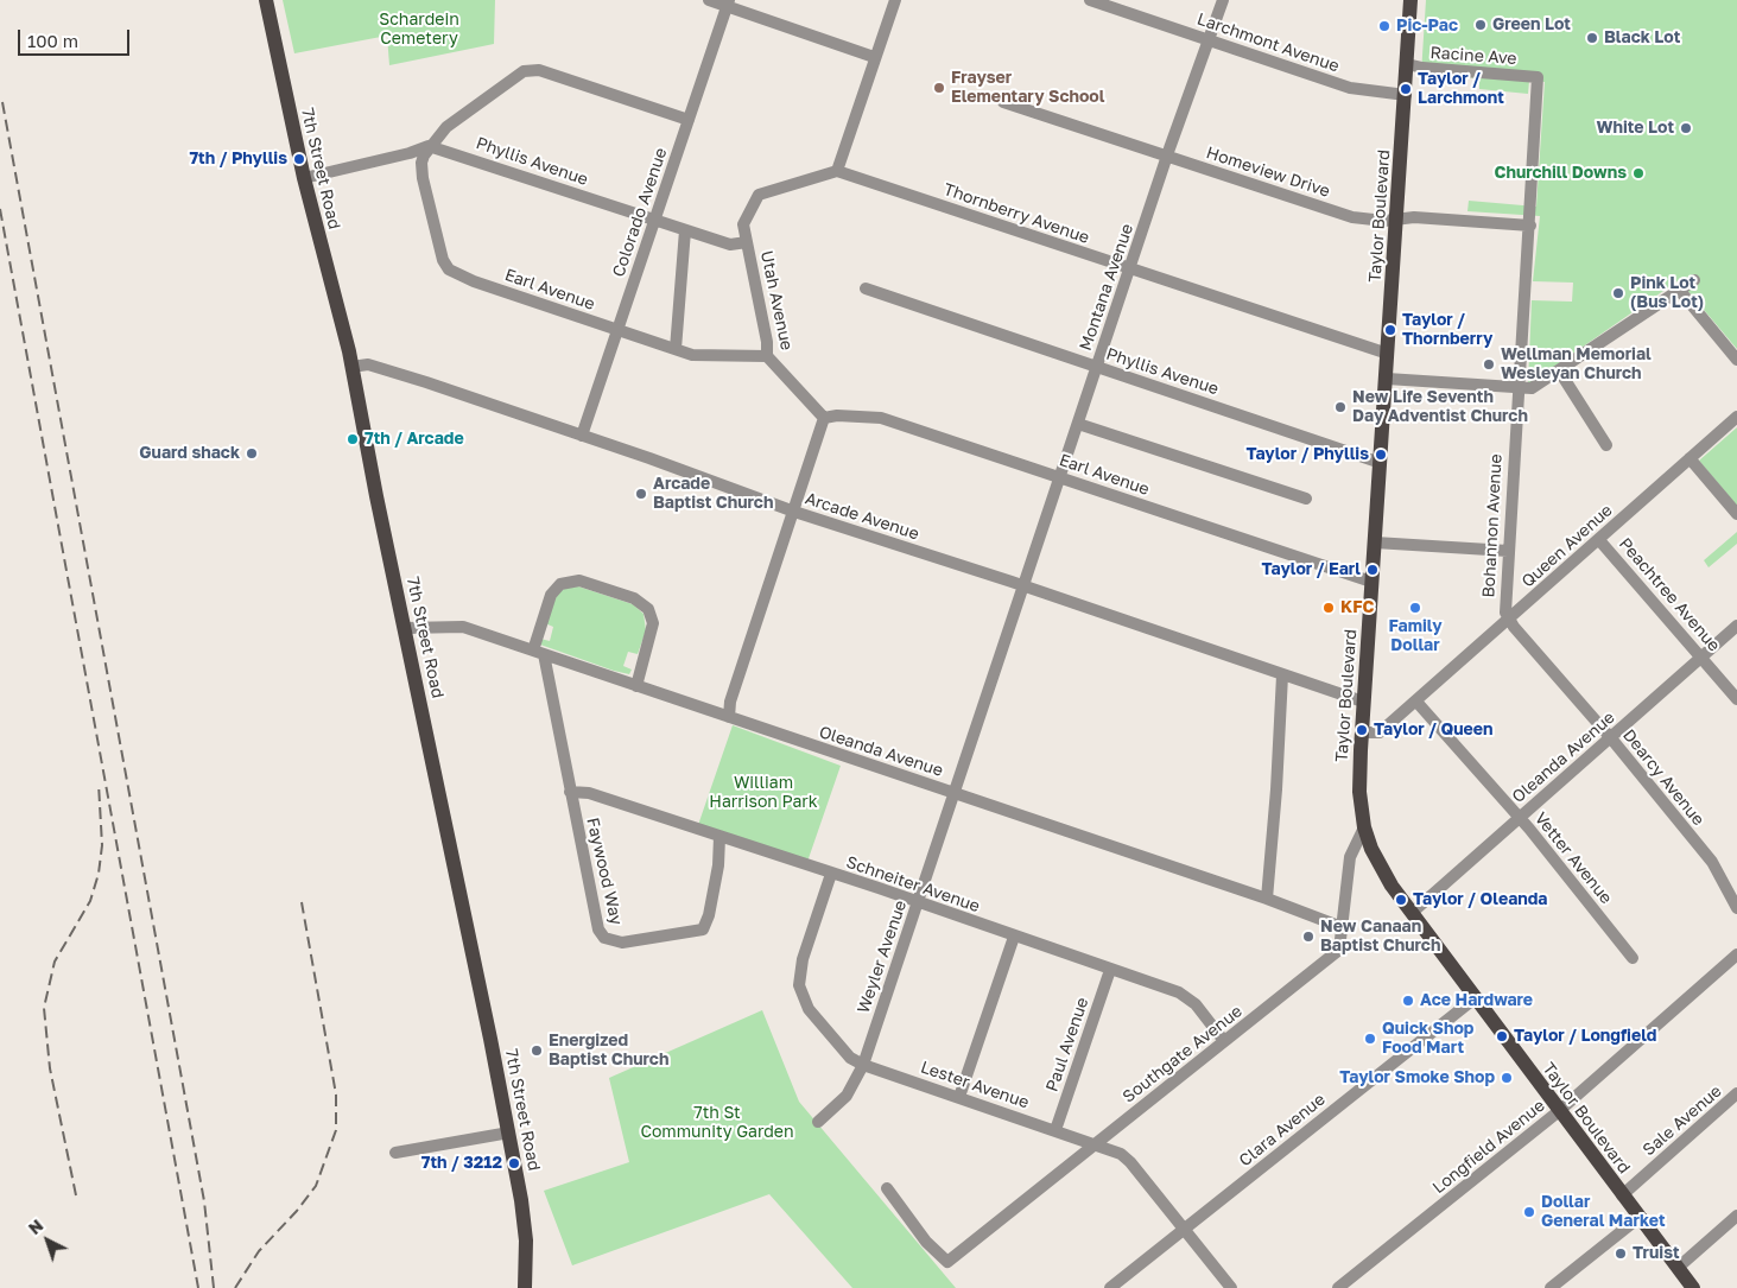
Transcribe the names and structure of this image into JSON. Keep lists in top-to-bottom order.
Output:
{
  "streets": {
    "main road": ["7th Street Road", "Taylor Boulevard"],
    "street": [
      "Larchmont Avenue",
      "Racine Ave",
      "Phyllis Avenue",
      "Homeview Drive",
      "Colorado Avenue",
      "Thornberry Avenue",
      "Montana Avenue",
      "Earl Avenue",
      "Utah Avenue",
      "Arcade Avenue",
      "Bohannon Avenue",
      "Queen Avenue",
      "Peachtree Avenue",
      "Oleanda Avenue",
      "Dearcy Avenue",
      "Vetter Avenue",
      "Faywood Way",
      "Schneiter Avenue",
      "Weyler Avenue",
      "Paul Avenue",
      "Southgate Avenue",
      "Lester Avenue",
      "Sale Avenue",
      "Clara Avenue",
      "Longfield Avenue"
    ]
  },
  "crossings": [
    ["Larchmont Avenue", "Taylor Boulevard"],
    ["Larchmont Avenue", "Montana Avenue"],
    ["Racine Ave", "Taylor Boulevard"],
    ["Racine Ave", "Bohannon Avenue"],
    ["Phyllis Avenue", "Colorado Avenue"],
    ["Phyllis Avenue", "Taylor Boulevard"],
    ["Phyllis Avenue", "Montana Avenue"],
    ["Phyllis Avenue", "Earl Avenue"],
    ["Phyllis Avenue", "Utah Avenue"],
    ["7th Street Road", "Arcade Avenue"],
    ["7th Street Road", "Oleanda Avenue"],
    ["Homeview Drive", "Taylor Boulevard"],
    ["Homeview Drive", "Montana Avenue"],
    ["Homeview Drive", "Bohannon Avenue"],
    ["Colorado Avenue", "Earl Avenue"],
    ["Colorado Avenue", "Arcade Avenue"],
    ["Thornberry Avenue", "Taylor Boulevard"],
    ["Thornberry Avenue", "Montana Avenue"],
    ["Thornberry Avenue", "Utah Avenue"],
    ["Taylor Boulevard", "Earl Avenue"],
    ["Taylor Boulevard", "Arcade Avenue"],
    ["Taylor Boulevard", "Queen Avenue"],
    ["Taylor Boulevard", "Oleanda Avenue"],
    ["Taylor Boulevard", "Southgate Avenue"],
    ["Taylor Boulevard", "Sale Avenue"],
    ["Taylor Boulevard", "Clara Avenue"],
    ["Taylor Boulevard", "Longfield Avenue"],
    ["Montana Avenue", "Earl Avenue"],
    ["Montana Avenue", "Arcade Avenue"],
    ["Montana Avenue", "Weyler Avenue"],
    ["Earl Avenue", "Utah Avenue"],
    ["Arcade Avenue", "Weyler Avenue"],
    ["Bohannon Avenue", "Queen Avenue"],
    ["Bohannon Avenue", "Dearcy Avenue"],
    ["Queen Avenue", "Peachtree Avenue"],
    ["Queen Avenue", "Dearcy Avenue"],
    ["Queen Avenue", "Vetter Avenue"],
    ["Peachtree Avenue", "Oleanda Avenue"],
    ["Oleanda Avenue", "Dearcy Avenue"],
    ["Oleanda Avenue", "Vetter Avenue"],
    ["Oleanda Avenue", "Faywood Way"],
    ["Oleanda Avenue", "Weyler Avenue"],
    ["Oleanda Avenue", "Southgate Avenue"],
    ["Faywood Way", "Schneiter Avenue"],
    ["Schneiter Avenue", "Weyler Avenue"],
    ["Schneiter Avenue", "Paul Avenue"],
    ["Schneiter Avenue", "Southgate Avenue"],
    ["Schneiter Avenue", "Lester Avenue"],
    ["Weyler Avenue", "Lester Avenue"],
    ["Paul Avenue", "Lester Avenue"],
    ["Southgate Avenue", "Lester Avenue"],
    ["Lester Avenue", "Clara Avenue"]
  ],
  "parks": ["Schardein Cemetery", "William Harrison Park", "7th St Community Garden"],
  "places": [
    "Green Lot",
    "Pic-Pac",
    "Black Lot",
    "Frayser Elementary School",
    "Taylor / Larchmont",
    "White Lot",
    "7th / Phyllis",
    "Churchill Downs",
    "Pink Lot (Bus Lot)",
    "Taylor / Thornberry",
    "Wellman Memorial Wesleyan Church",
    "New Life Seventh Day Adventist Church",
    "7th / Arcade",
    "Guard shack",
    "Taylor / Phyllis",
    "Arcade Baptist Church",
    "Taylor / Earl",
    "KFC",
    "Family Dollar",
    "Taylor / Queen",
    "Taylor / Oleanda",
    "New Canaan Baptist Church",
    "Ace Hardware",
    "Taylor / Longfield",
    "Quick Shop Food Mart",
    "Energized Baptist Church",
    "Taylor Smoke Shop",
    "7th / 3212",
    "Dollar General Market",
    "Truist"
  ],
  "scale_bar": "100 m",
  "north": "top left"
}
